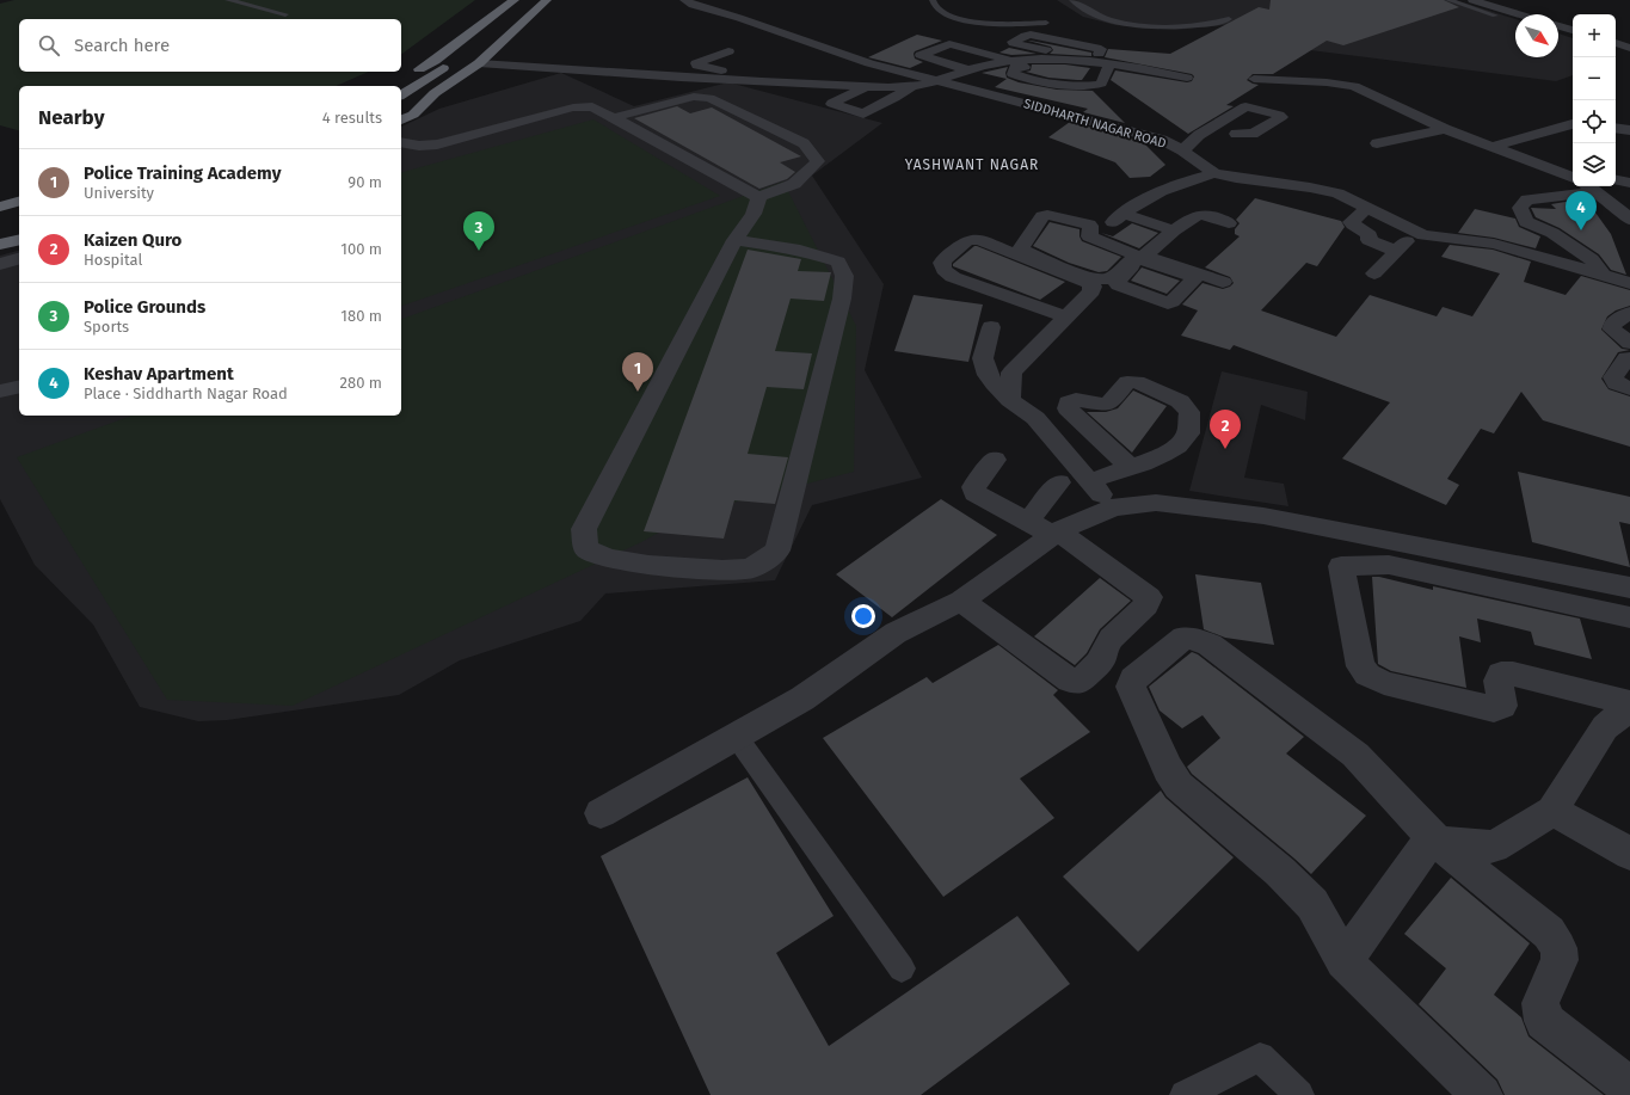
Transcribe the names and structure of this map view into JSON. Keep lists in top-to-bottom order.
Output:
{
  "streets": {
    "street": ["SIDDHARTH NAGAR ROAD"]
  },
  "districts": ["YASHWANT NAGAR"],
  "north": "bottom right",
  "page": {
    "map_buttons": ["+", "−"],
    "search": "Search here",
    "heading": ["Nearby", "4 results"],
    "list": [
      {
        "mark": "1",
        "name": "Police Training Academy",
        "note": "University",
        "value": "90 m"
      },
      {
        "mark": "2",
        "name": "Kaizen Quro",
        "note": "Hospital",
        "value": "100 m"
      },
      {
        "mark": "3",
        "name": "Police Grounds",
        "note": "Sports",
        "value": "180 m"
      },
      {
        "mark": "4",
        "name": "Keshav Apartment",
        "note": "Place · Siddharth Nagar Road",
        "value": "280 m"
      }
    ],
    "pins": [
      "4",
      "3",
      "1",
      "2"
    ]
  }
}
